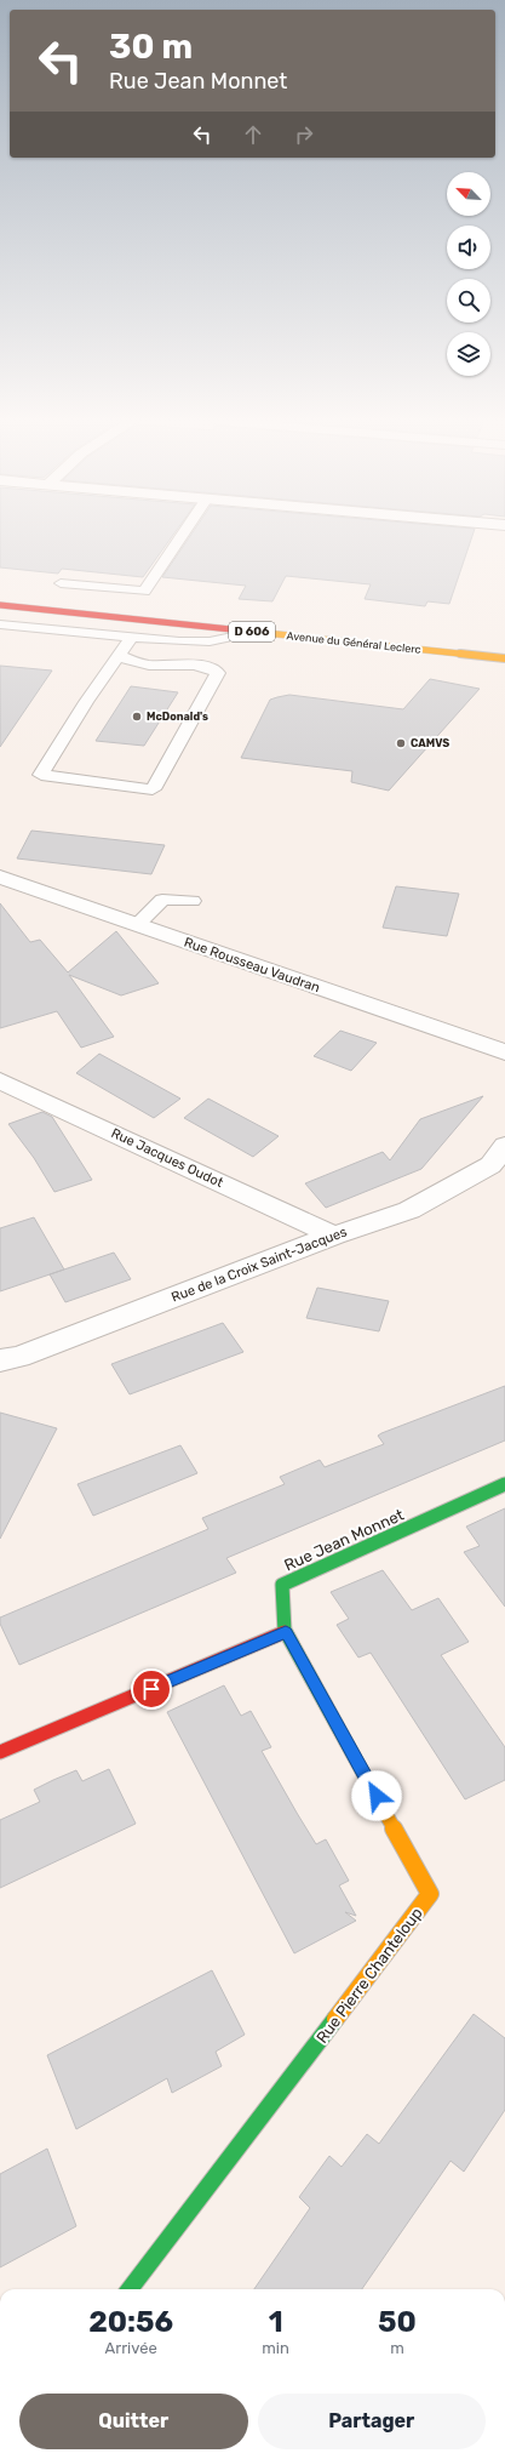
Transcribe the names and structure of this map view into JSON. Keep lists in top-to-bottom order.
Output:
{
  "streets": {
    "street": [
      "D 606",
      "Avenue du Général Leclerc",
      "Rue Rousseau Vaudran",
      "Rue Jacques Oudot",
      "Rue de la Croix Saint-Jacques",
      "Rue Jean Monnet",
      "Rue Pierre Chanteloup"
    ]
  },
  "crossings": [
    ["Rue Jacques Oudot", "Rue de la Croix Saint-Jacques"],
    ["Rue Jean Monnet", "Rue Pierre Chanteloup"]
  ],
  "places": ["McDonald's", "CAMVS"],
  "north": "top left",
  "page": {
    "turn": ["30 m", "Rue Jean Monnet"],
    "eta": [
      "20:56",
      "Arrivée",
      "1",
      "min",
      "50",
      "m"
    ],
    "buttons": ["Quitter", "Partager"]
  }
}
